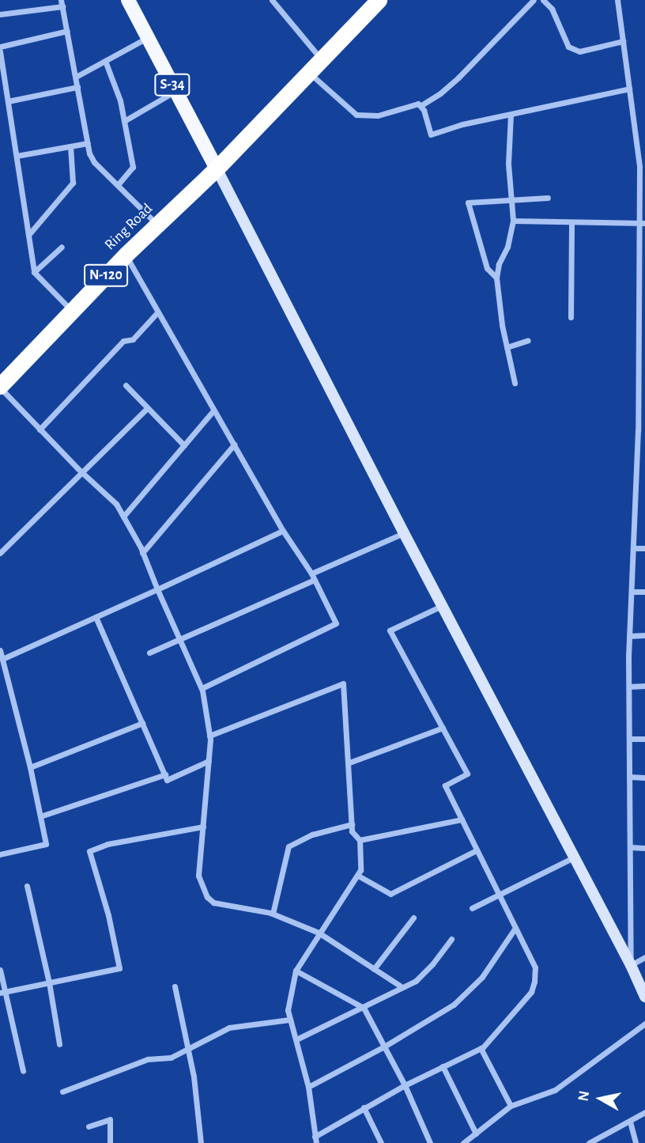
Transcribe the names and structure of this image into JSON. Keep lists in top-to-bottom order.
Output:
{
  "streets": {
    "highway": ["Ring Road", "N-120"],
    "main road": ["S-34"]
  },
  "crossings": [
    ["S-34", "Ring Road"],
    ["S-34", "N-120"],
    ["Ring Road", "N-120"]
  ],
  "north": "left"
}
